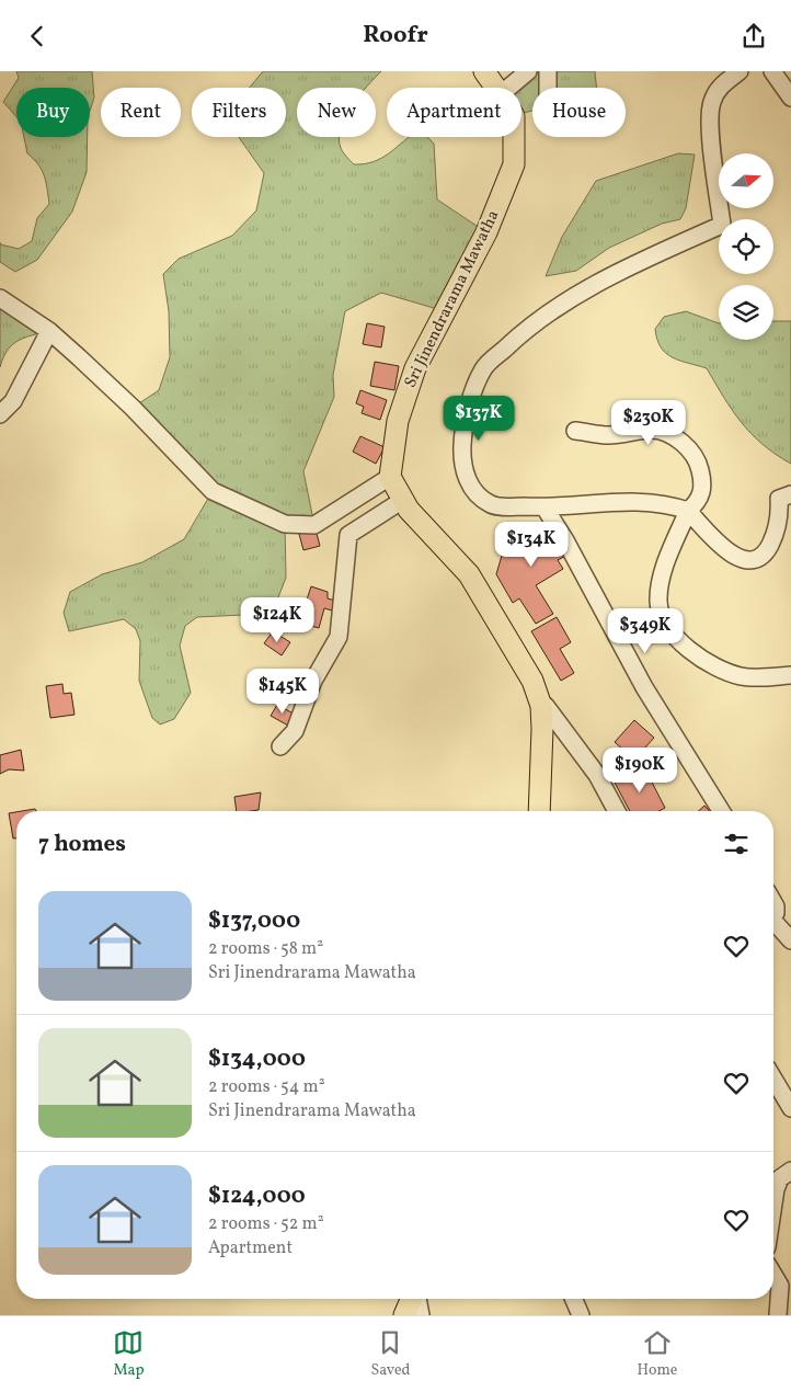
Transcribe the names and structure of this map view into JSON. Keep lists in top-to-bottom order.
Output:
{
  "streets": {
    "main road": ["Sri Jinendrarama Mawatha"]
  },
  "north": "right",
  "page": {
    "header": "Roofr",
    "chip": [
      "Buy",
      "Rent",
      "Filters",
      "New",
      "Apartment",
      "House"
    ],
    "price": [
      "$137K",
      "$230K",
      "$134K",
      "$124K",
      "$349K",
      "$145K",
      "$190K"
    ],
    "heading": "7 homes",
    "list": [
      {
        "name": "$137,000",
        "note": "2 rooms · 58 m² · Sri Jinendrarama Mawatha"
      },
      {
        "name": "$134,000",
        "note": "2 rooms · 54 m² · Sri Jinendrarama Mawatha"
      },
      {
        "name": "$124,000",
        "note": "2 rooms · 52 m² · Apartment"
      }
    ],
    "tabs": ["Map", "Saved", "Home"]
  }
}
